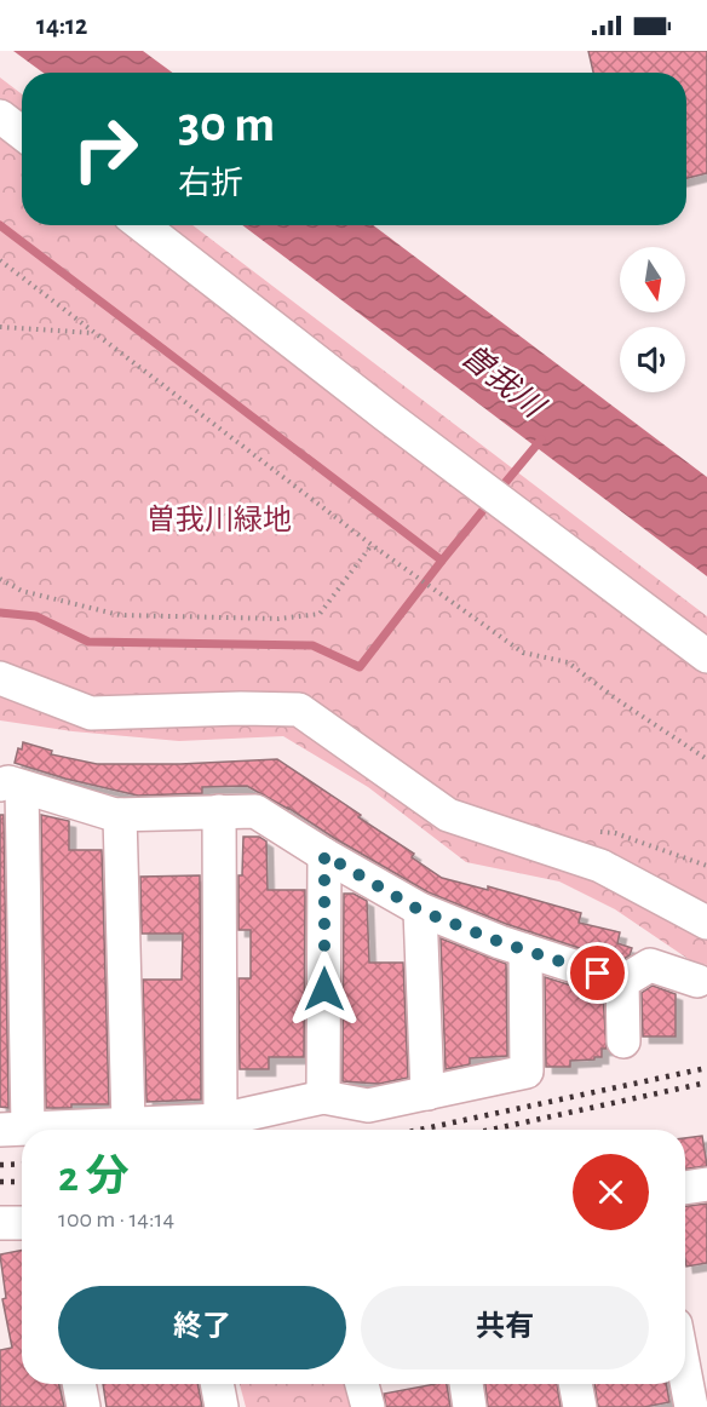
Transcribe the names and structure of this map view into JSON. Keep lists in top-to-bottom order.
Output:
{
  "water": ["曽我川"],
  "parks": ["曽我川緑地"],
  "north": "bottom",
  "page": {
    "status": "14:12",
    "turn": ["30 m", "右折"],
    "heading": ["2 分", "100 m · 14:14"],
    "buttons": ["終了", "共有"]
  }
}
